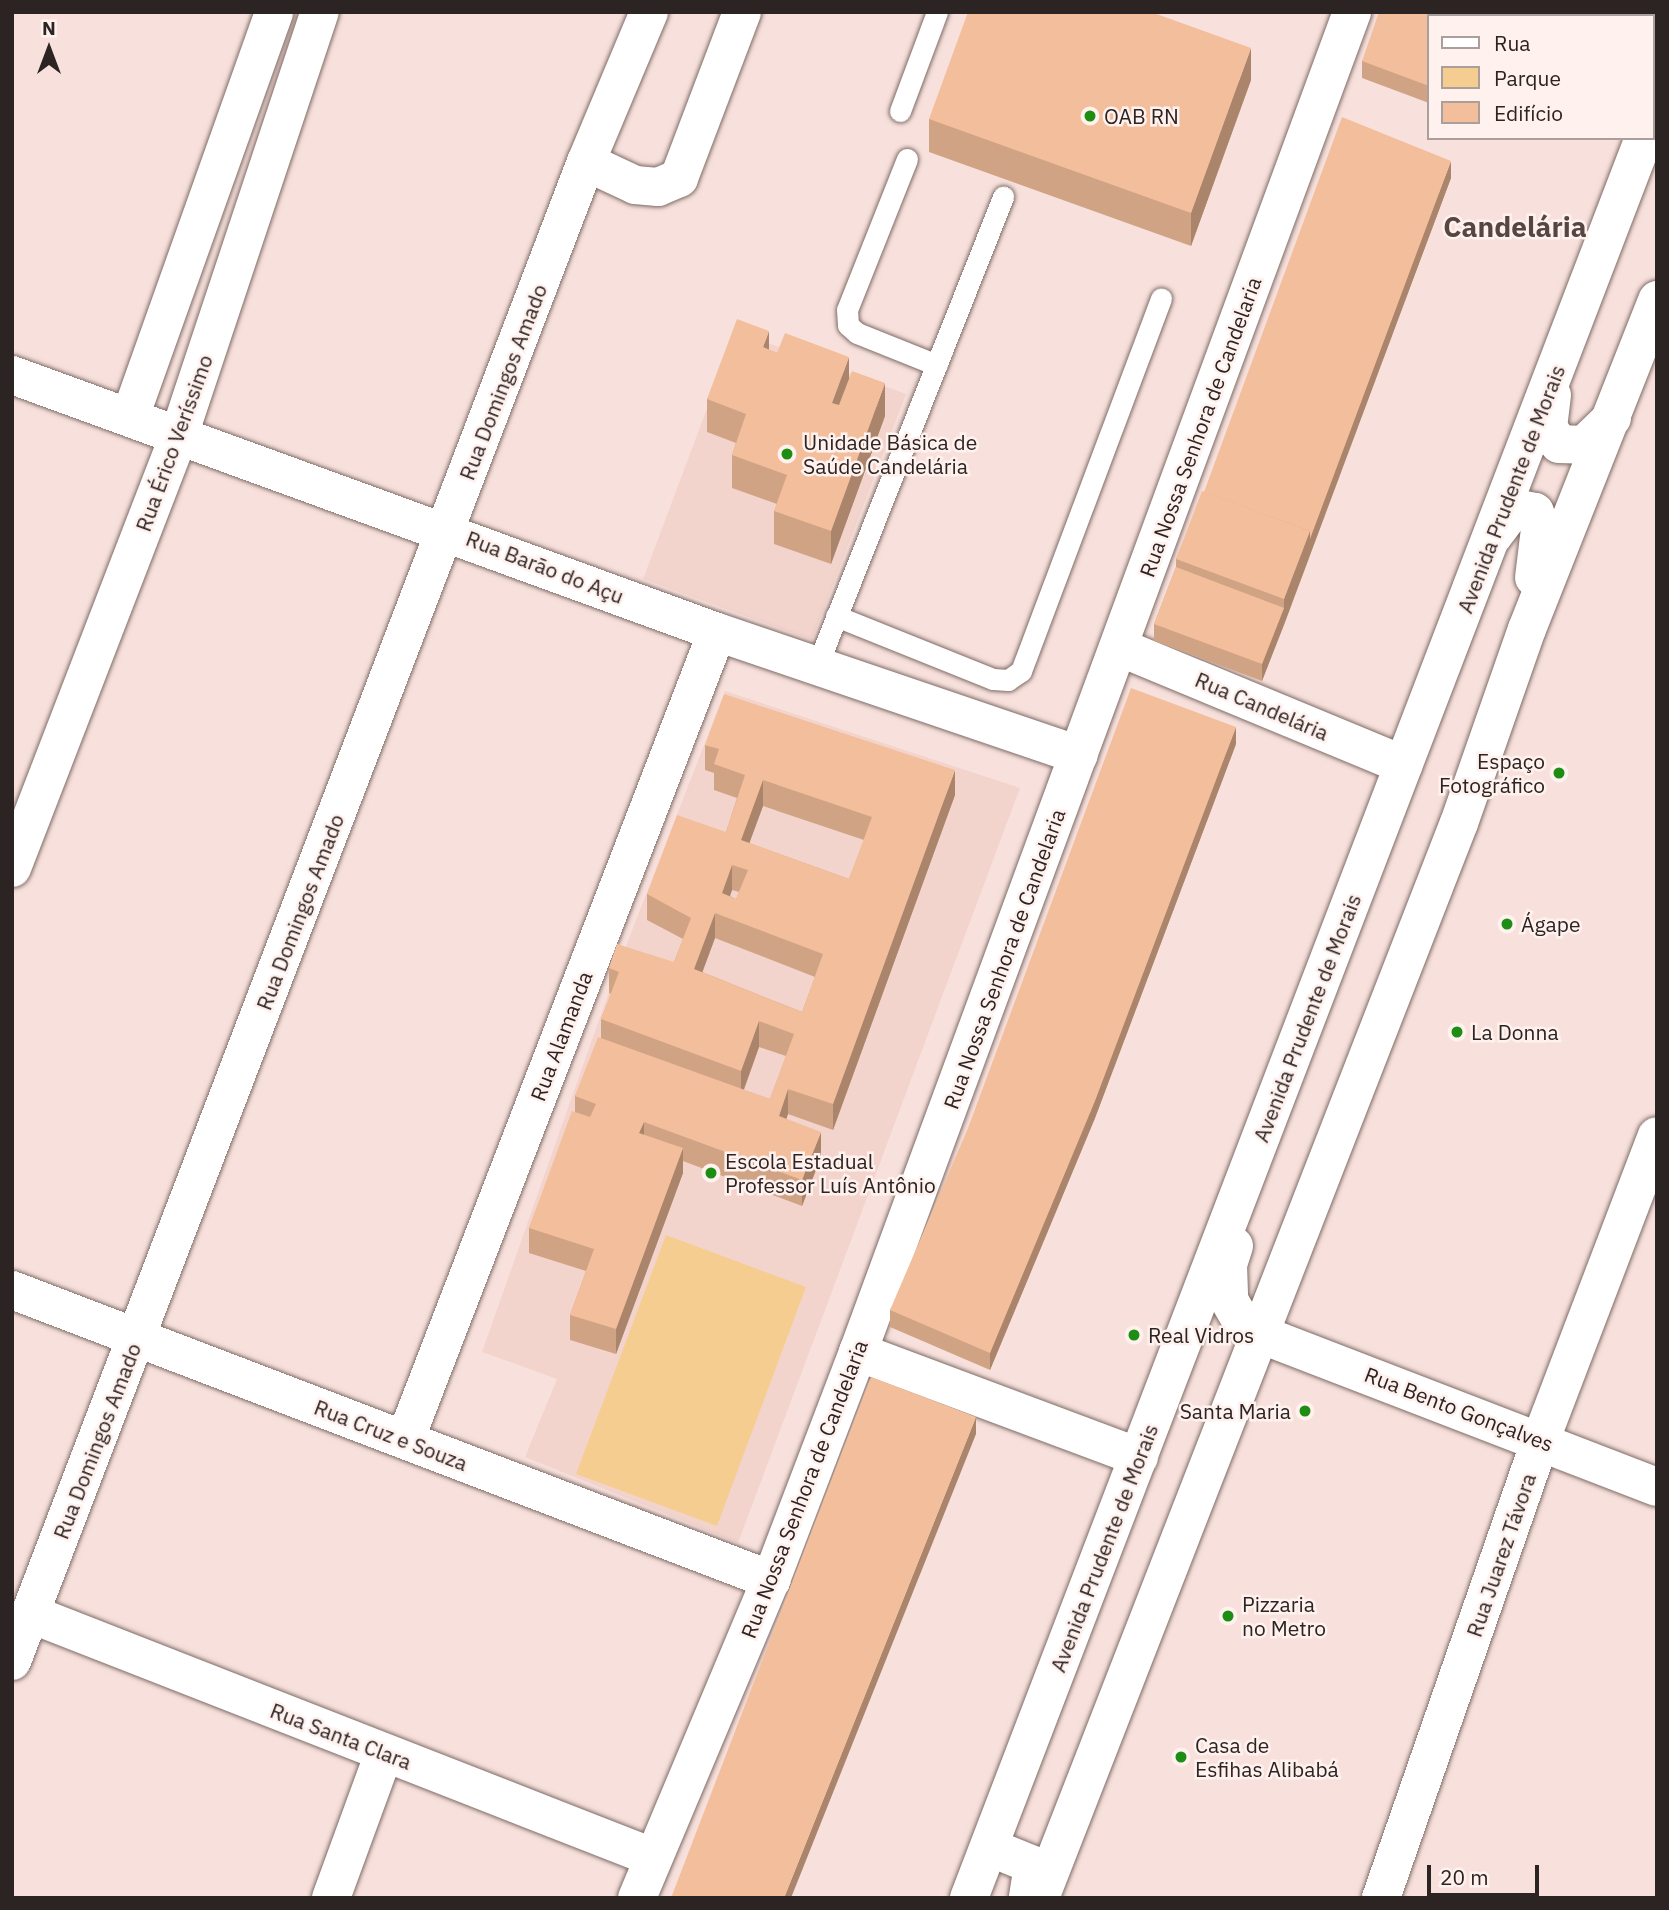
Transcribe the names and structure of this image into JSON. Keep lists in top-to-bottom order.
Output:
{
  "streets": {
    "street": [
      "Rua Domingos Amado",
      "Rua Nossa Senhora de Candelaria",
      "Rua Érico Veríssimo",
      "Avenida Prudente de Morais",
      "Rua Barão do Açu",
      "Rua Candelária",
      "Rua Alamanda",
      "Rua Bento Gonçalves",
      "Rua Cruz e Souza",
      "Rua Juarez Távora",
      "Rua Santa Clara"
    ]
  },
  "crossings": [
    ["Rua Domingos Amado", "Rua Barão do Açu"],
    ["Rua Domingos Amado", "Rua Cruz e Souza"],
    ["Rua Domingos Amado", "Rua Santa Clara"],
    ["Rua Nossa Senhora de Candelaria", "Rua Barão do Açu"],
    ["Rua Nossa Senhora de Candelaria", "Rua Candelária"],
    ["Rua Nossa Senhora de Candelaria", "Rua Cruz e Souza"],
    ["Rua Nossa Senhora de Candelaria", "Rua Santa Clara"],
    ["Rua Érico Veríssimo", "Rua Barão do Açu"],
    ["Avenida Prudente de Morais", "Rua Candelária"],
    ["Rua Barão do Açu", "Rua Alamanda"],
    ["Rua Alamanda", "Rua Cruz e Souza"],
    ["Rua Bento Gonçalves", "Rua Juarez Távora"]
  ],
  "districts": ["Candelária"],
  "places": [
    "OAB RN",
    "Unidade Básica de Saúde Candelária",
    "Espaço Fotográfico",
    "Ágape",
    "La Donna",
    "Escola Estadual Professor Luís Antônio",
    "Real Vidros",
    "Santa Maria",
    "Pizzaria no Metro",
    "Casa de Esfihas Alibabá"
  ],
  "legend": ["Rua", "Parque", "Edifício"],
  "scale_bar": "20 m",
  "north": "top"
}
